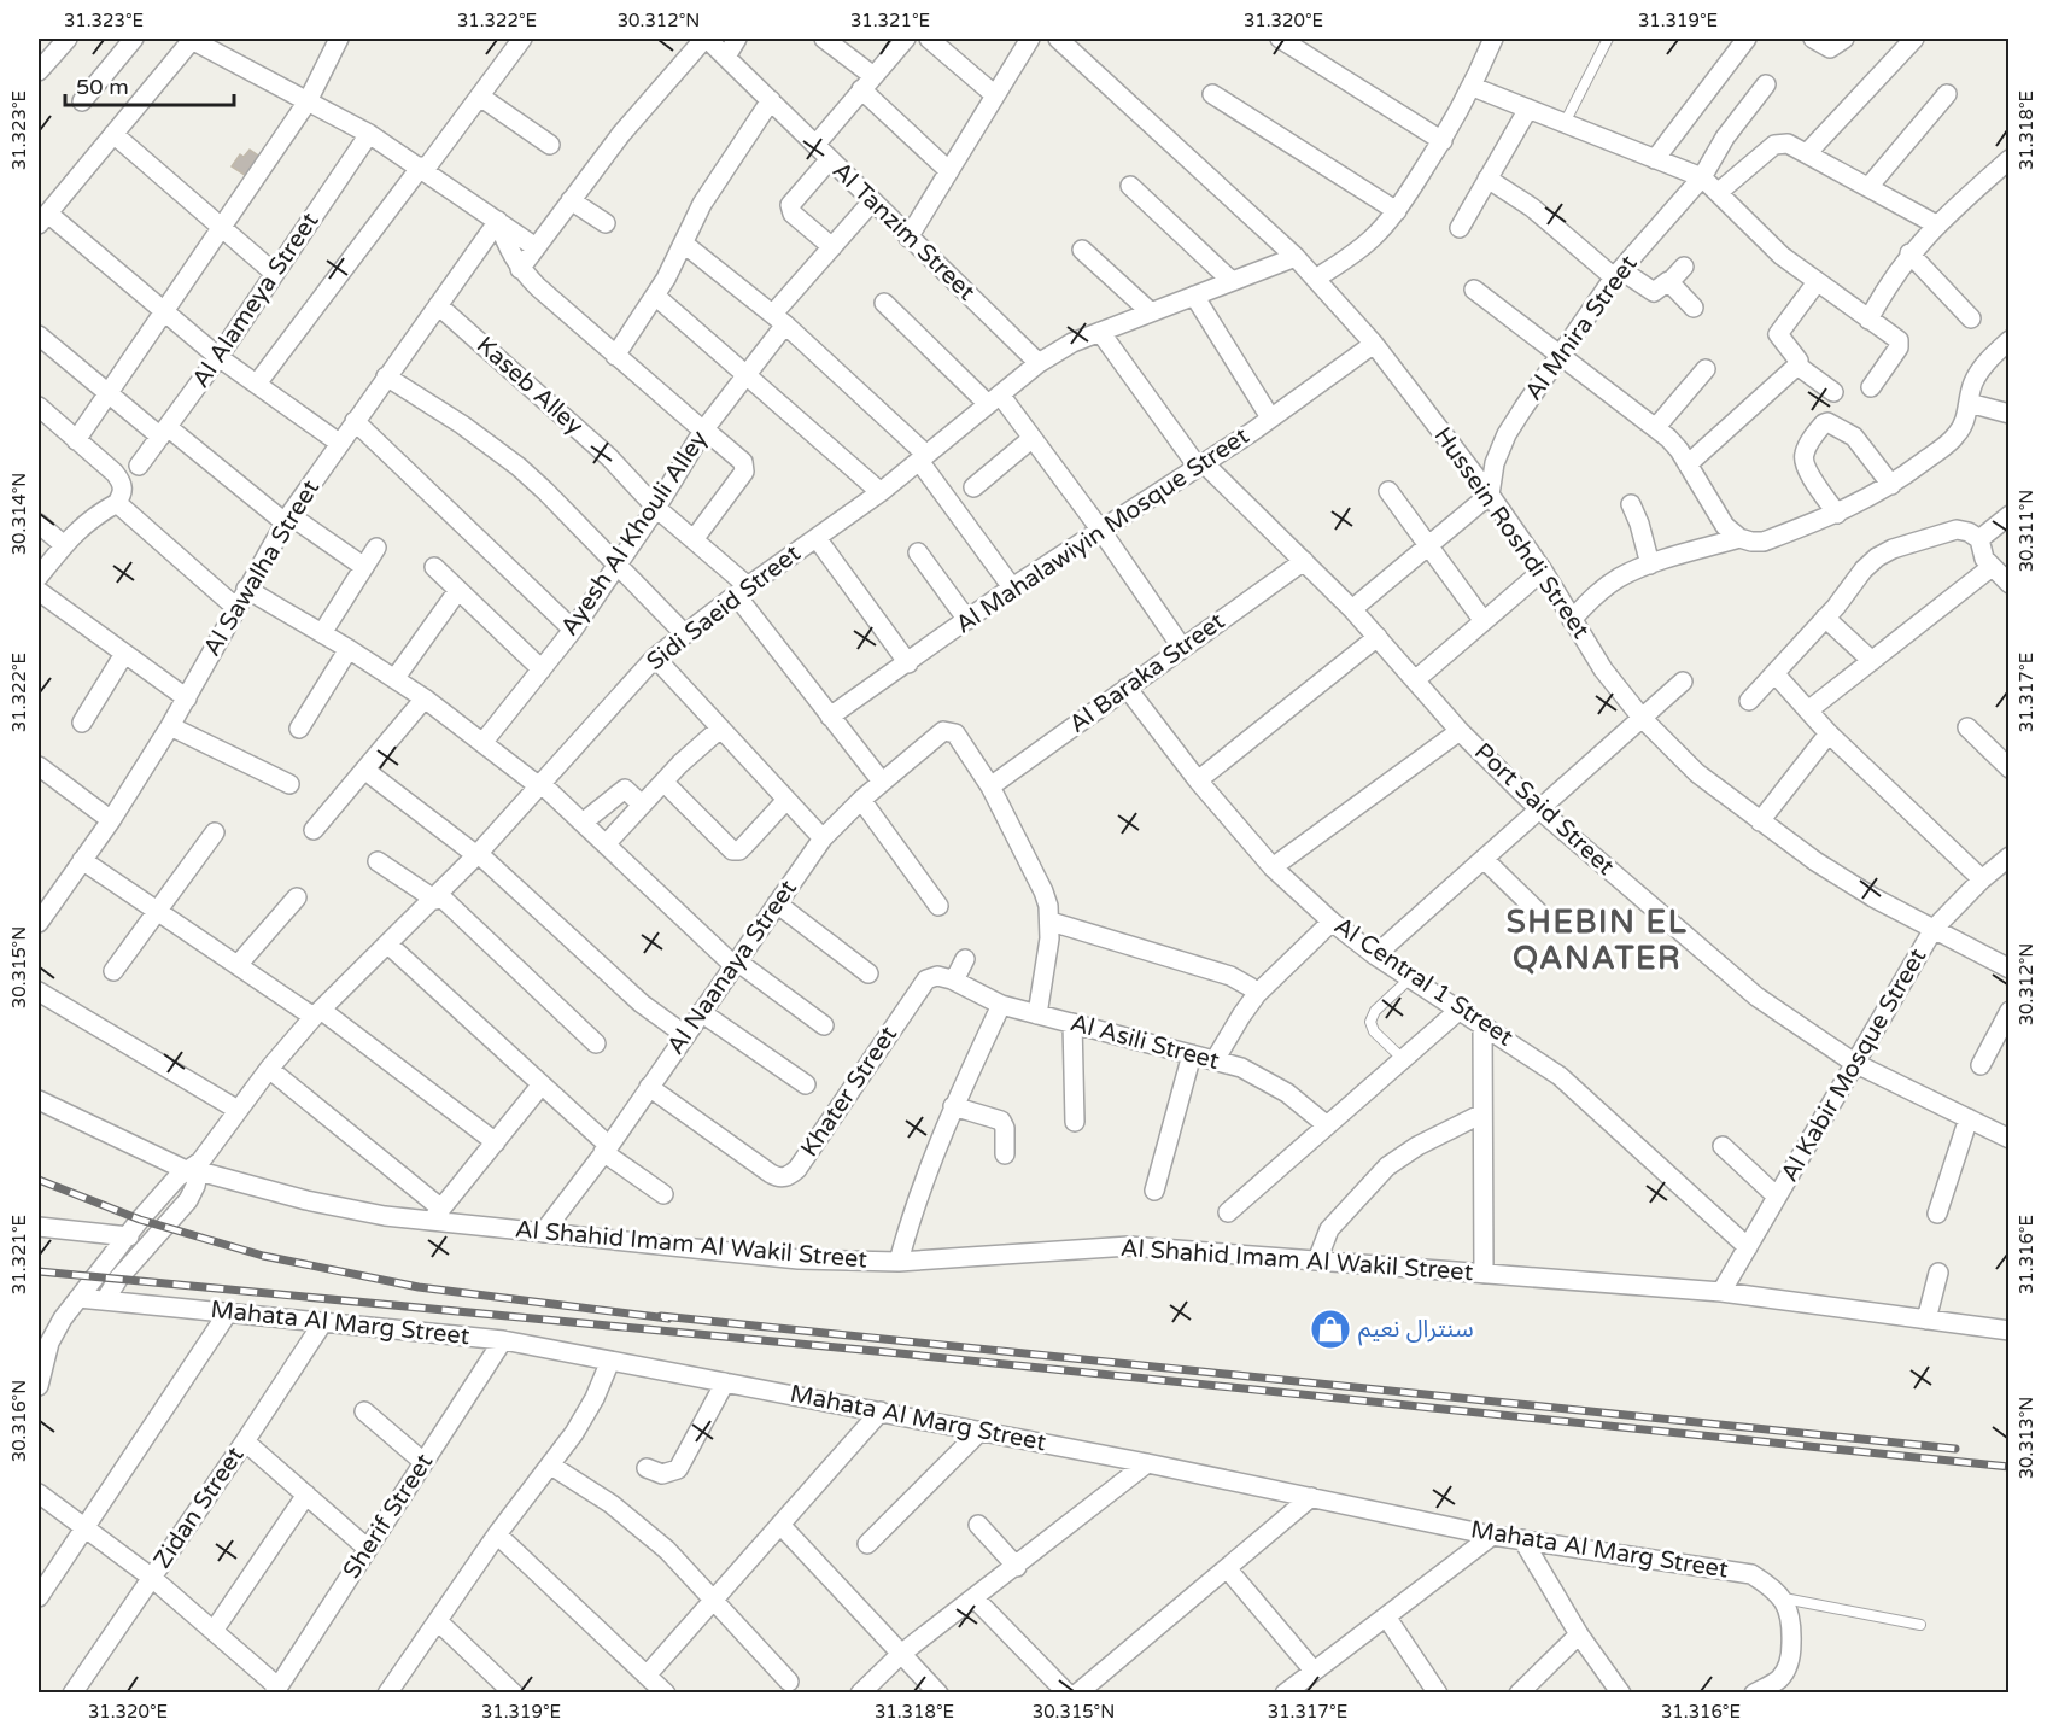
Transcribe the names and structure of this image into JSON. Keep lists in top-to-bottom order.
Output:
{
  "streets": {
    "street": [
      "Al Tanzim Street",
      "Al Alameya Street",
      "Al Mnira Street",
      "Kaseb Alley",
      "Al Mahalawiyin Mosque Street",
      "Ayesh Al Khouli Alley",
      "Hussein Roshdi Street",
      "Al Sawalha Street",
      "Sidi Saeid Street",
      "Al Baraka Street",
      "Port Said Street",
      "Al Naanaya Street",
      "Al Central 1 Street",
      "Al Asili Street",
      "Al Kabir Mosque Street",
      "Khater Street",
      "Al Shahid Imam Al Wakil Street",
      "Mahata Al Marg Street",
      "Zidan Street",
      "Sherif Street"
    ]
  },
  "crossings": [
    ["Al Tanzim Street", "Ayesh Al Khouli Alley"],
    ["Al Tanzim Street", "Sidi Saeid Street"],
    ["Al Mnira Street", "Hussein Roshdi Street"],
    ["Kaseb Alley", "Al Mahalawiyin Mosque Street"],
    ["Kaseb Alley", "Ayesh Al Khouli Alley"],
    ["Kaseb Alley", "Al Sawalha Street"],
    ["Kaseb Alley", "Sidi Saeid Street"],
    ["Kaseb Alley", "Al Naanaya Street"],
    ["Al Mahalawiyin Mosque Street", "Hussein Roshdi Street"],
    ["Al Mahalawiyin Mosque Street", "Port Said Street"],
    ["Hussein Roshdi Street", "Sidi Saeid Street"],
    ["Hussein Roshdi Street", "Al Kabir Mosque Street"],
    ["Sidi Saeid Street", "Port Said Street"],
    ["Sidi Saeid Street", "Al Shahid Imam Al Wakil Street"],
    ["Al Baraka Street", "Port Said Street"],
    ["Al Baraka Street", "Al Naanaya Street"],
    ["Al Baraka Street", "Al Central 1 Street"],
    ["Port Said Street", "Al Kabir Mosque Street"],
    ["Al Naanaya Street", "Khater Street"],
    ["Al Naanaya Street", "Al Shahid Imam Al Wakil Street"],
    ["Al Central 1 Street", "Al Kabir Mosque Street"],
    ["Al Asili Street", "Khater Street"],
    ["Al Kabir Mosque Street", "Al Shahid Imam Al Wakil Street"],
    ["Mahata Al Marg Street", "Zidan Street"],
    ["Mahata Al Marg Street", "Sherif Street"]
  ],
  "districts": ["SHEBIN EL QANATER"],
  "places": {
    "shop": ["سنترال نعيم"]
  },
  "scale_bar": "50 m",
  "coordinates": [
    "31.323°E",
    "31.322°E",
    "30.312°N",
    "31.321°E",
    "31.320°E",
    "31.319°E",
    "31.318°E",
    "30.314°N",
    "30.311°N",
    "31.317°E",
    "30.315°N",
    "31.316°E",
    "30.316°N",
    "30.313°N"
  ]
}
